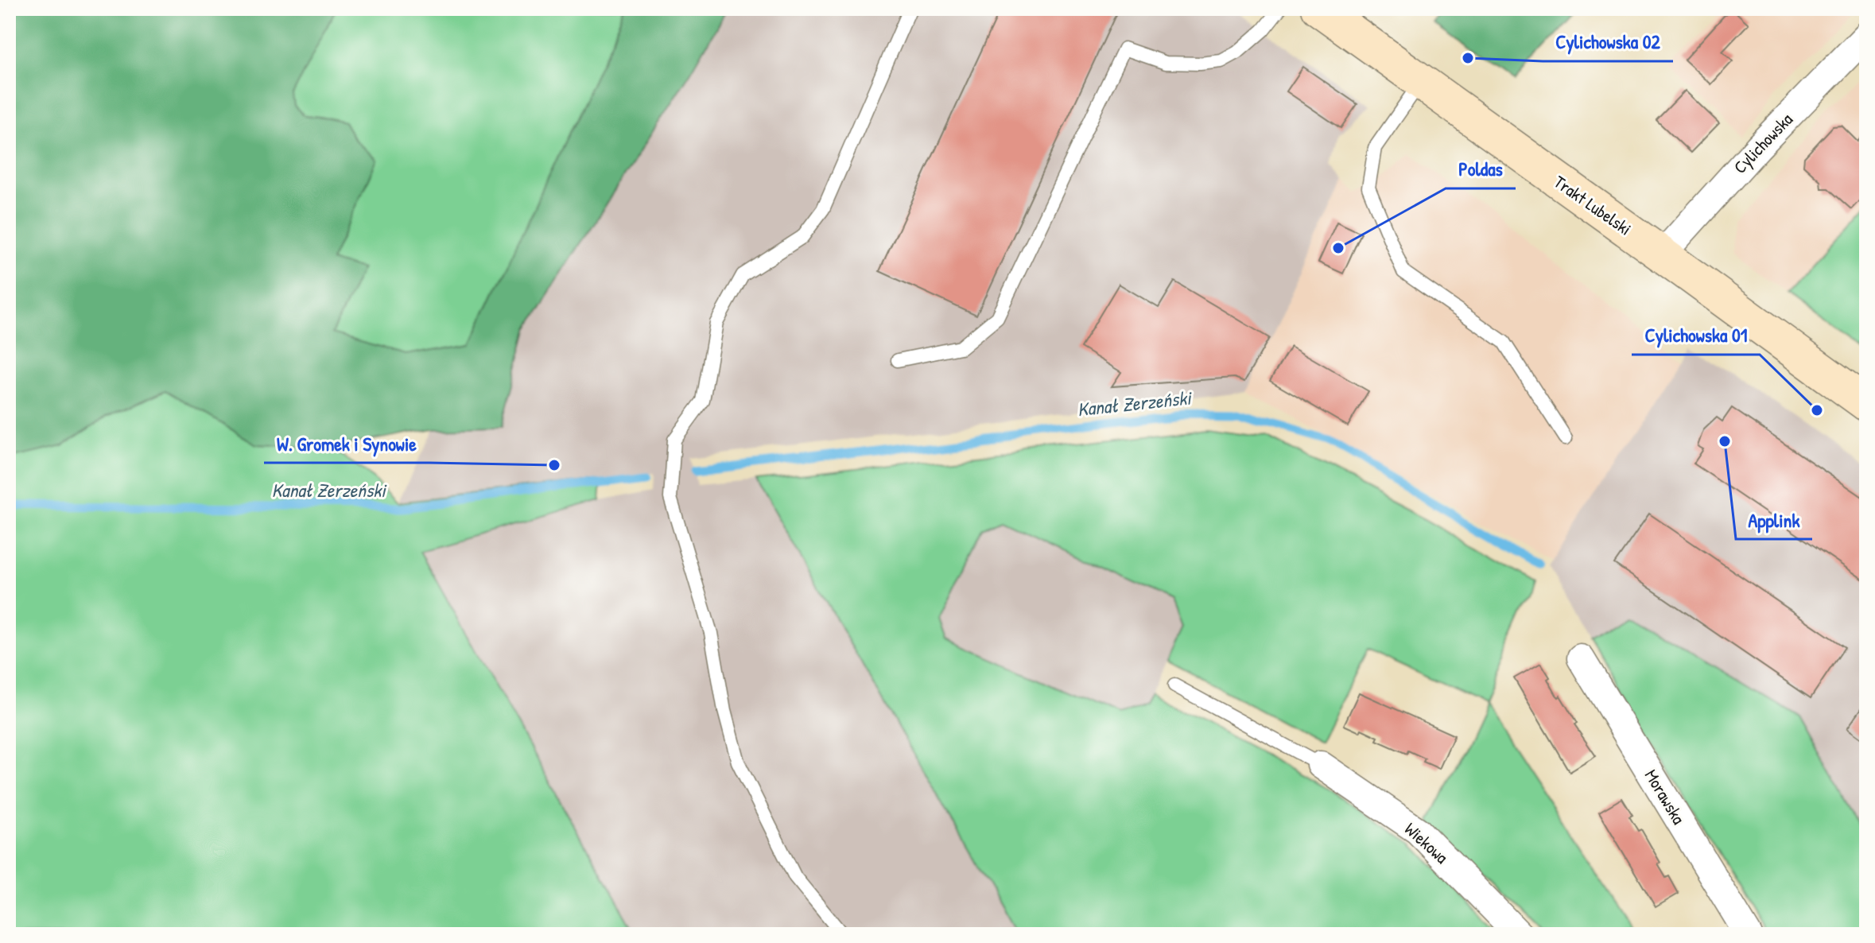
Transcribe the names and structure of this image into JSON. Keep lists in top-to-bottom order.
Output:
{
  "streets": {
    "street": [
      "Cylichowska",
      "Trakt Lubelski",
      "Morawska",
      "Wiekowa"
    ]
  },
  "crossings": [
    ["Cylichowska", "Trakt Lubelski"]
  ],
  "water": ["Kanał Zerzeński"],
  "places": [
    "Cylichowska 02",
    "Poldas",
    "Cylichowska 01",
    "Applink",
    "W. Gromek i Synowie"
  ]
}
